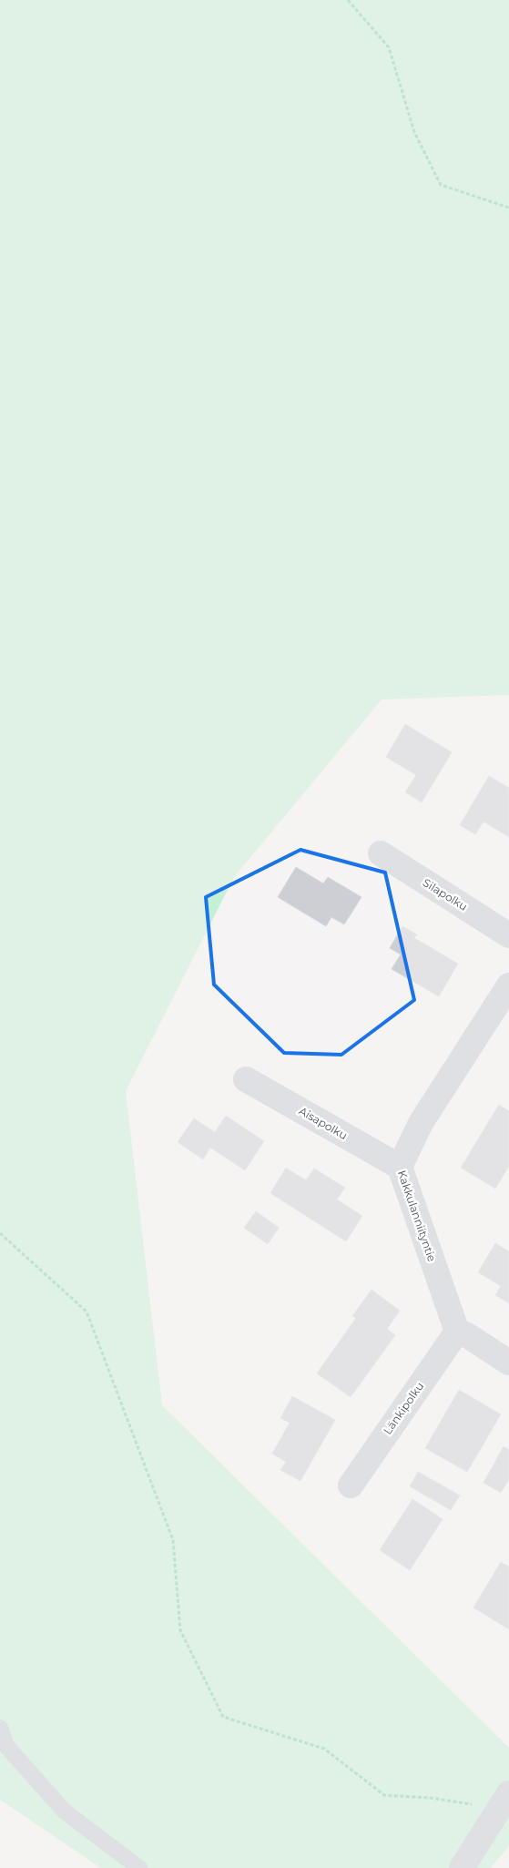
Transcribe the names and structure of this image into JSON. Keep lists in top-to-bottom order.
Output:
{
  "streets": {
    "street": [
      "Silapolku",
      "Aisapolku",
      "Kakkulanniityntie",
      "Länkipolku"
    ]
  },
  "crossings": [
    ["Aisapolku", "Kakkulanniityntie"],
    ["Kakkulanniityntie", "Länkipolku"]
  ]
}
